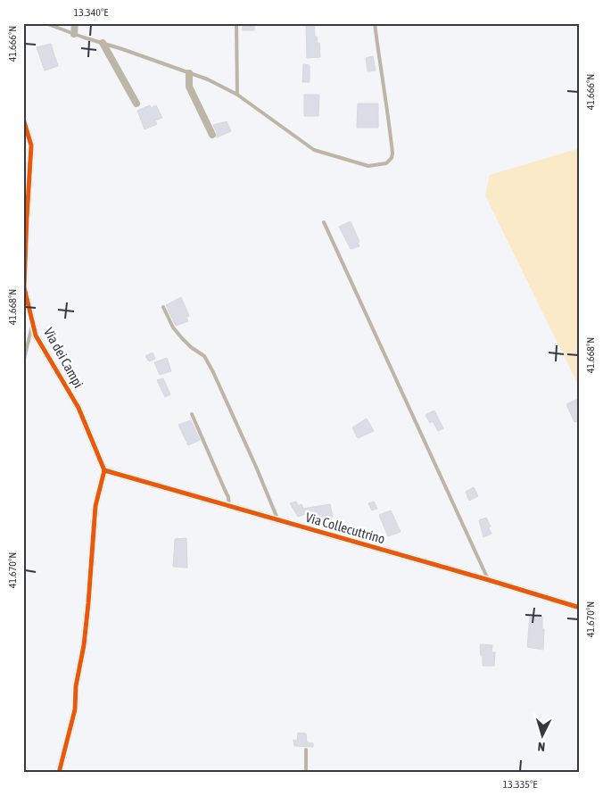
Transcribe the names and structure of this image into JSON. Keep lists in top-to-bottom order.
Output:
{
  "streets": {
    "street": ["Via dei Campi", "Via Collecuttrino"]
  },
  "crossings": [
    ["Via dei Campi", "Via Collecuttrino"]
  ],
  "north": "bottom",
  "coordinates": [
    "13.340°E",
    "41.666°N",
    "41.668°N",
    "41.670°N",
    "13.335°E"
  ]
}
